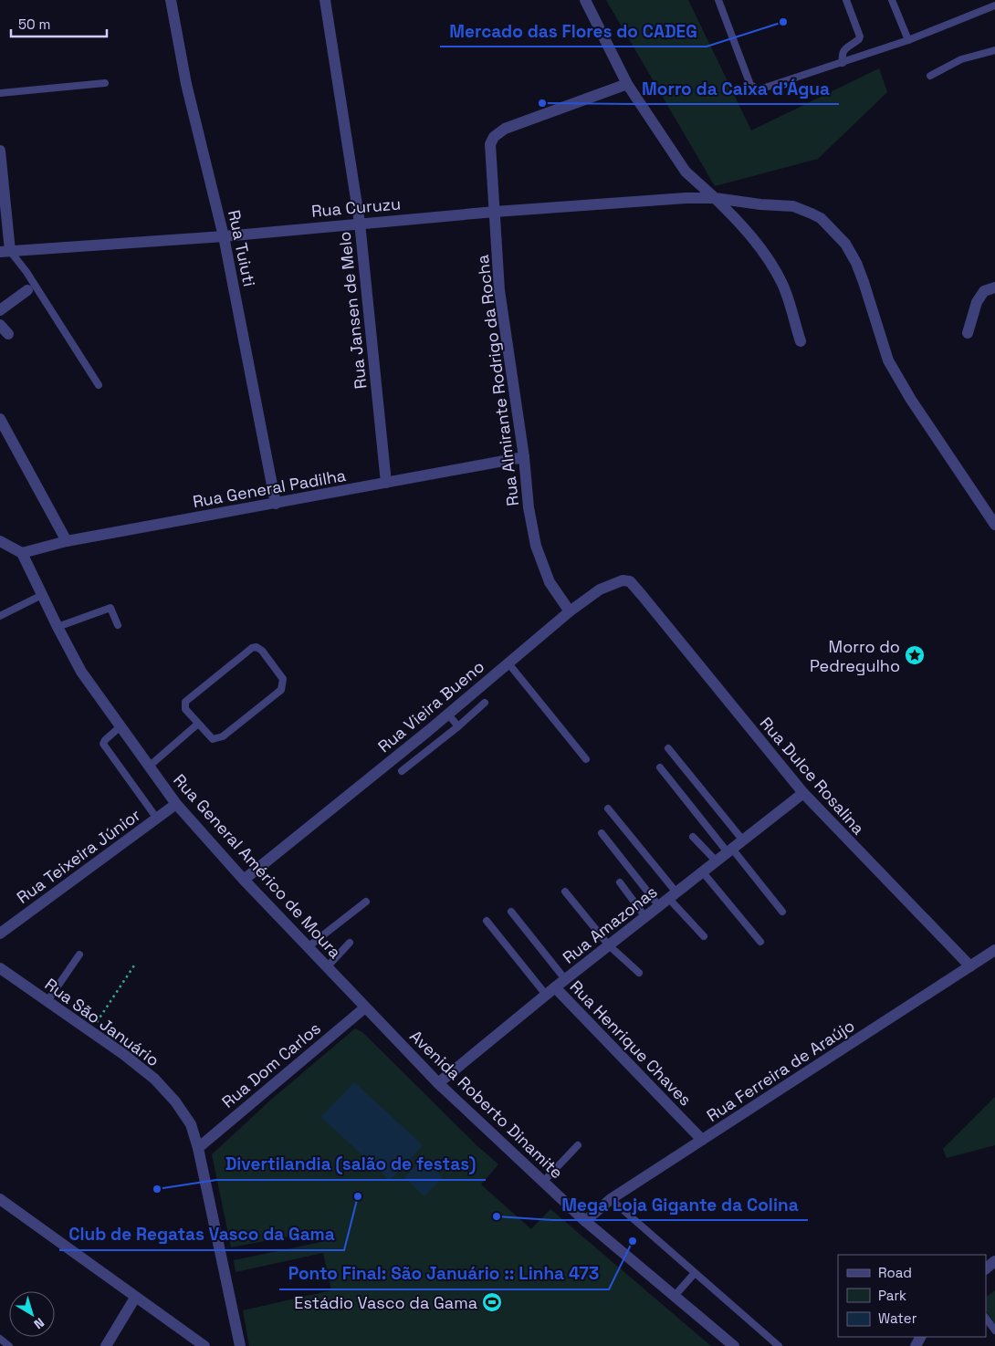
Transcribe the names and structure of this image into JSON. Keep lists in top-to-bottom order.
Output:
{
  "streets": {
    "street": [
      "Rua Curuzu",
      "Rua Tuiuti",
      "Rua Jansen de Melo",
      "Rua Almirante Rodrigo da Rocha",
      "Rua General Padilha",
      "Rua Vieira Bueno",
      "Rua Dulce Rosalina",
      "Rua Teixeira Júnior",
      "Rua General Américo de Moura",
      "Rua Amazonas",
      "Rua São Januário",
      "Rua Henrique Chaves",
      "Rua Dom Carlos",
      "Rua Ferreira de Araújo",
      "Avenida Roberto Dinamite"
    ]
  },
  "crossings": [
    ["Rua Curuzu", "Rua Tuiuti"],
    ["Rua Curuzu", "Rua Jansen de Melo"],
    ["Rua Curuzu", "Rua Almirante Rodrigo da Rocha"],
    ["Rua Tuiuti", "Rua General Padilha"],
    ["Rua Jansen de Melo", "Rua General Padilha"],
    ["Rua Almirante Rodrigo da Rocha", "Rua General Padilha"],
    ["Rua Almirante Rodrigo da Rocha", "Rua Vieira Bueno"],
    ["Rua General Padilha", "Rua General Américo de Moura"],
    ["Rua Vieira Bueno", "Rua Dulce Rosalina"],
    ["Rua Vieira Bueno", "Rua General Américo de Moura"],
    ["Rua Dulce Rosalina", "Rua Amazonas"],
    ["Rua Dulce Rosalina", "Rua Ferreira de Araújo"],
    ["Rua Teixeira Júnior", "Rua General Américo de Moura"],
    ["Rua General Américo de Moura", "Rua Dom Carlos"],
    ["Rua General Américo de Moura", "Avenida Roberto Dinamite"],
    ["Rua Amazonas", "Rua Henrique Chaves"],
    ["Rua Amazonas", "Avenida Roberto Dinamite"],
    ["Rua São Januário", "Rua Dom Carlos"],
    ["Rua Henrique Chaves", "Rua Ferreira de Araújo"],
    ["Rua Dom Carlos", "Avenida Roberto Dinamite"],
    ["Rua Ferreira de Araújo", "Avenida Roberto Dinamite"]
  ],
  "places": {
    "other": [
      "Mercado das Flores do CADEG",
      "Morro da Caixa d'Água",
      "Divertilandia (salão de festas)",
      "Club de Regatas Vasco da Gama",
      "Mega Loja Gigante da Colina",
      "Ponto Final: São Januário :: Linha 473"
    ],
    "place": ["Morro do Pedregulho"],
    "sports": ["Estádio Vasco da Gama"]
  },
  "legend": ["Road", "Park", "Water"],
  "scale_bar": "50 m",
  "north": "bottom right"
}
